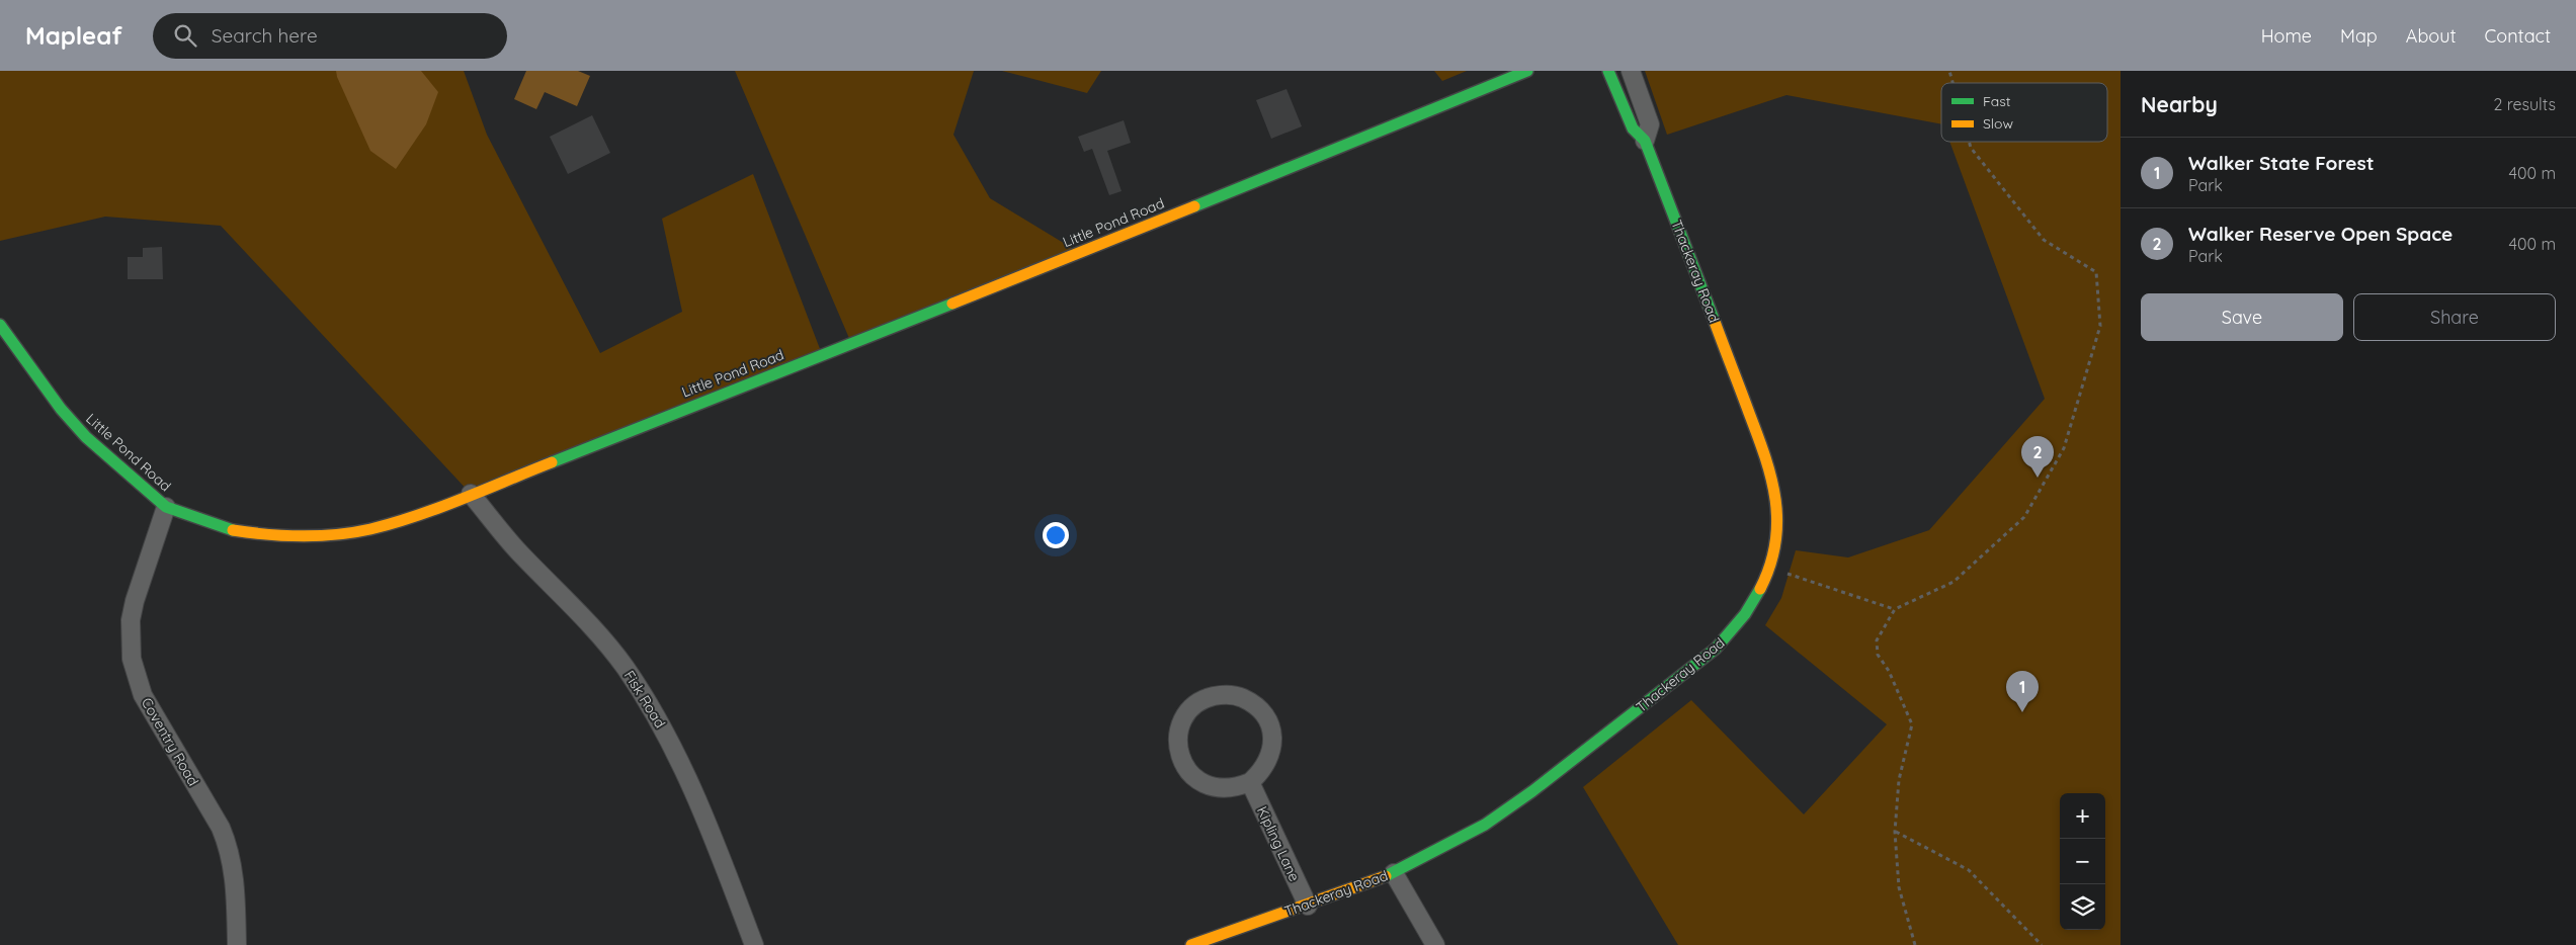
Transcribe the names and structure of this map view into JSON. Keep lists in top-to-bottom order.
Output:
{
  "streets": {
    "street": [
      "Little Pond Road",
      "Thackeray Road",
      "Fisk Road",
      "Coventry Road",
      "Kipling Lane"
    ]
  },
  "crossings": [
    ["Little Pond Road", "Fisk Road"],
    ["Little Pond Road", "Coventry Road"],
    ["Thackeray Road", "Kipling Lane"]
  ],
  "legend": ["Fast", "Slow"],
  "page": {
    "header": "Mapleaf",
    "search": "Search here",
    "nav": [
      "Home",
      "Map",
      "About",
      "Contact"
    ],
    "heading": ["Nearby", "2 results"],
    "list": [
      {
        "mark": "1",
        "name": "Walker State Forest",
        "note": "Park",
        "value": "400 m"
      },
      {
        "mark": "2",
        "name": "Walker Reserve Open Space",
        "note": "Park",
        "value": "400 m"
      }
    ],
    "buttons": ["Save", "Share"],
    "pins": ["2", "1"],
    "map_buttons": ["+", "−"]
  }
}
